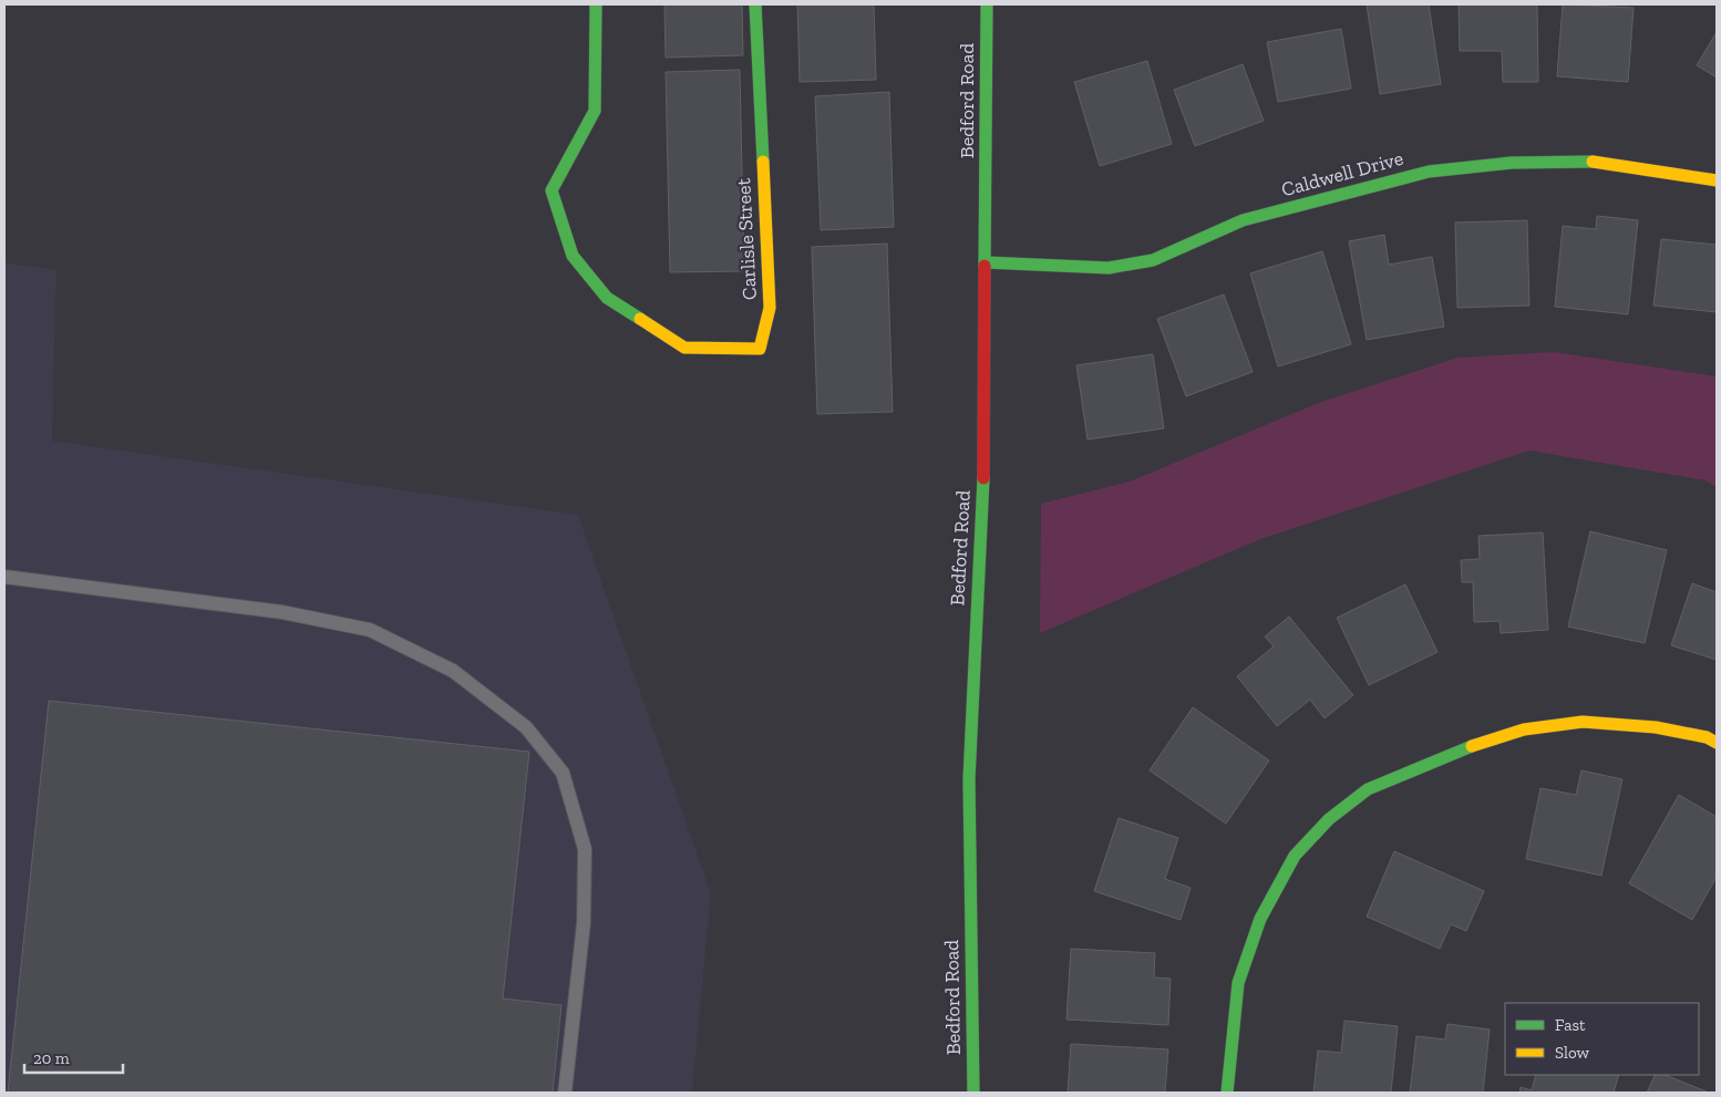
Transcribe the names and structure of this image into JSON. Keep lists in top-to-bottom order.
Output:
{
  "streets": {
    "street": ["Bedford Road", "Caldwell Drive", "Carlisle Street"]
  },
  "crossings": [
    ["Bedford Road", "Caldwell Drive"]
  ],
  "legend": ["Fast", "Slow"],
  "scale_bar": "20 m"
}
